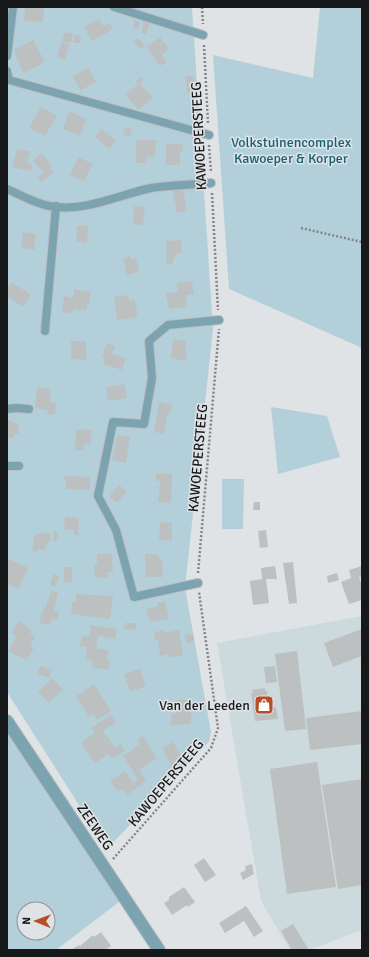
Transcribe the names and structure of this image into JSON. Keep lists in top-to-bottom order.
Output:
{
  "streets": {
    "street": ["ZEEWEG"],
    "path": ["KAWOEPERSTEEG"]
  },
  "crossings": [
    ["KAWOEPERSTEEG", "ZEEWEG"]
  ],
  "parks": ["Volkstuinencomplex Kawoeper & Korper"],
  "places": {
    "shop": ["Van der Leeden"]
  },
  "north": "left"
}
